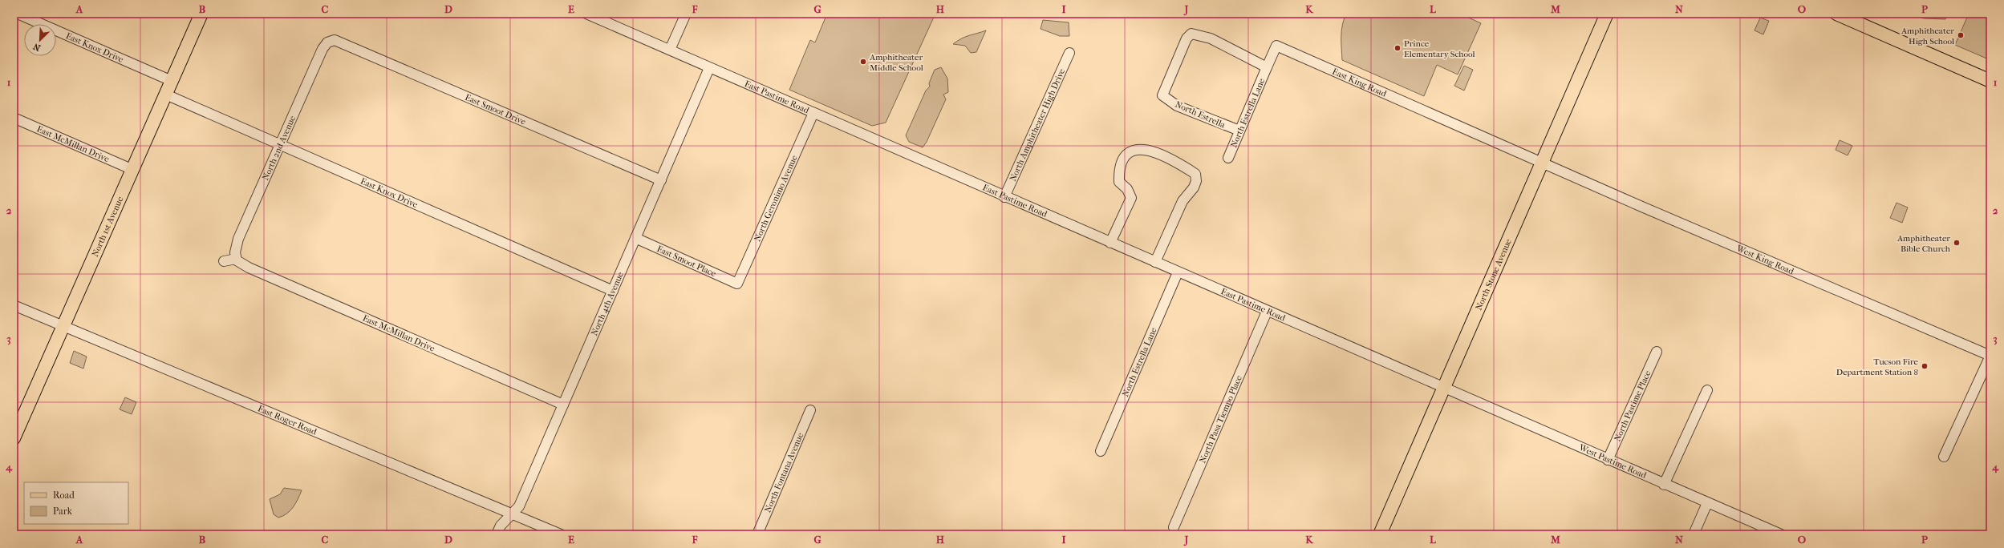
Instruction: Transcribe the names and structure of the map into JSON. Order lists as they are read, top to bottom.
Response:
{
  "streets": {
    "main road": ["North 1st Avenue", "North Stone Avenue"],
    "street": [
      "East Knox Drive",
      "East King Road",
      "East Pastime Road",
      "East Smoot Drive",
      "North Estrella Lane",
      "North Estrella",
      "North Amphitheater High Drive",
      "East McMillan Drive",
      "North 2nd Avenue",
      "North Geronimo Avenue",
      "West King Road",
      "East Smoot Place",
      "North 4th Avenue",
      "North Pastime Place",
      "North Pasa Tiempo Place",
      "East Roger Road",
      "West Pastime Road",
      "North Fontana Avenue"
    ]
  },
  "crossings": [
    ["East Knox Drive", "North 2nd Avenue"],
    ["East Knox Drive", "North 1st Avenue"],
    ["East Knox Drive", "North 4th Avenue"],
    ["East King Road", "North Estrella Lane"],
    ["East King Road", "North Estrella"],
    ["East King Road", "West King Road"],
    ["East King Road", "North Stone Avenue"],
    ["East Pastime Road", "North Estrella Lane"],
    ["East Pastime Road", "North Amphitheater High Drive"],
    ["East Pastime Road", "North Geronimo Avenue"],
    ["East Pastime Road", "North Stone Avenue"],
    ["East Pastime Road", "North 4th Avenue"],
    ["East Pastime Road", "North Pasa Tiempo Place"],
    ["East Pastime Road", "West Pastime Road"],
    ["East Smoot Drive", "North 2nd Avenue"],
    ["East Smoot Drive", "North 4th Avenue"],
    ["North Estrella Lane", "North Estrella"],
    ["East McMillan Drive", "North 2nd Avenue"],
    ["East McMillan Drive", "North 1st Avenue"],
    ["East McMillan Drive", "North 4th Avenue"],
    ["North Geronimo Avenue", "East Smoot Place"],
    ["North 1st Avenue", "East Roger Road"],
    ["West King Road", "North Stone Avenue"],
    ["East Smoot Place", "North 4th Avenue"],
    ["North Stone Avenue", "West Pastime Road"],
    ["North 4th Avenue", "East Roger Road"],
    ["North Pastime Place", "West Pastime Road"]
  ],
  "places": [
    "Amphitheater High School",
    "Prince Elementary School",
    "Amphitheater Middle School",
    "Amphitheater Bible Church",
    "Tucson Fire Department Station 8"
  ],
  "legend": ["Road", "Park"],
  "north": "bottom left",
  "grid": {
    "columns": [
      "A",
      "B",
      "C",
      "D",
      "E",
      "F",
      "G",
      "H",
      "I",
      "J",
      "K",
      "L",
      "M",
      "N",
      "O",
      "P"
    ],
    "rows": [
      "1",
      "2",
      "3",
      "4"
    ]
  }
}
